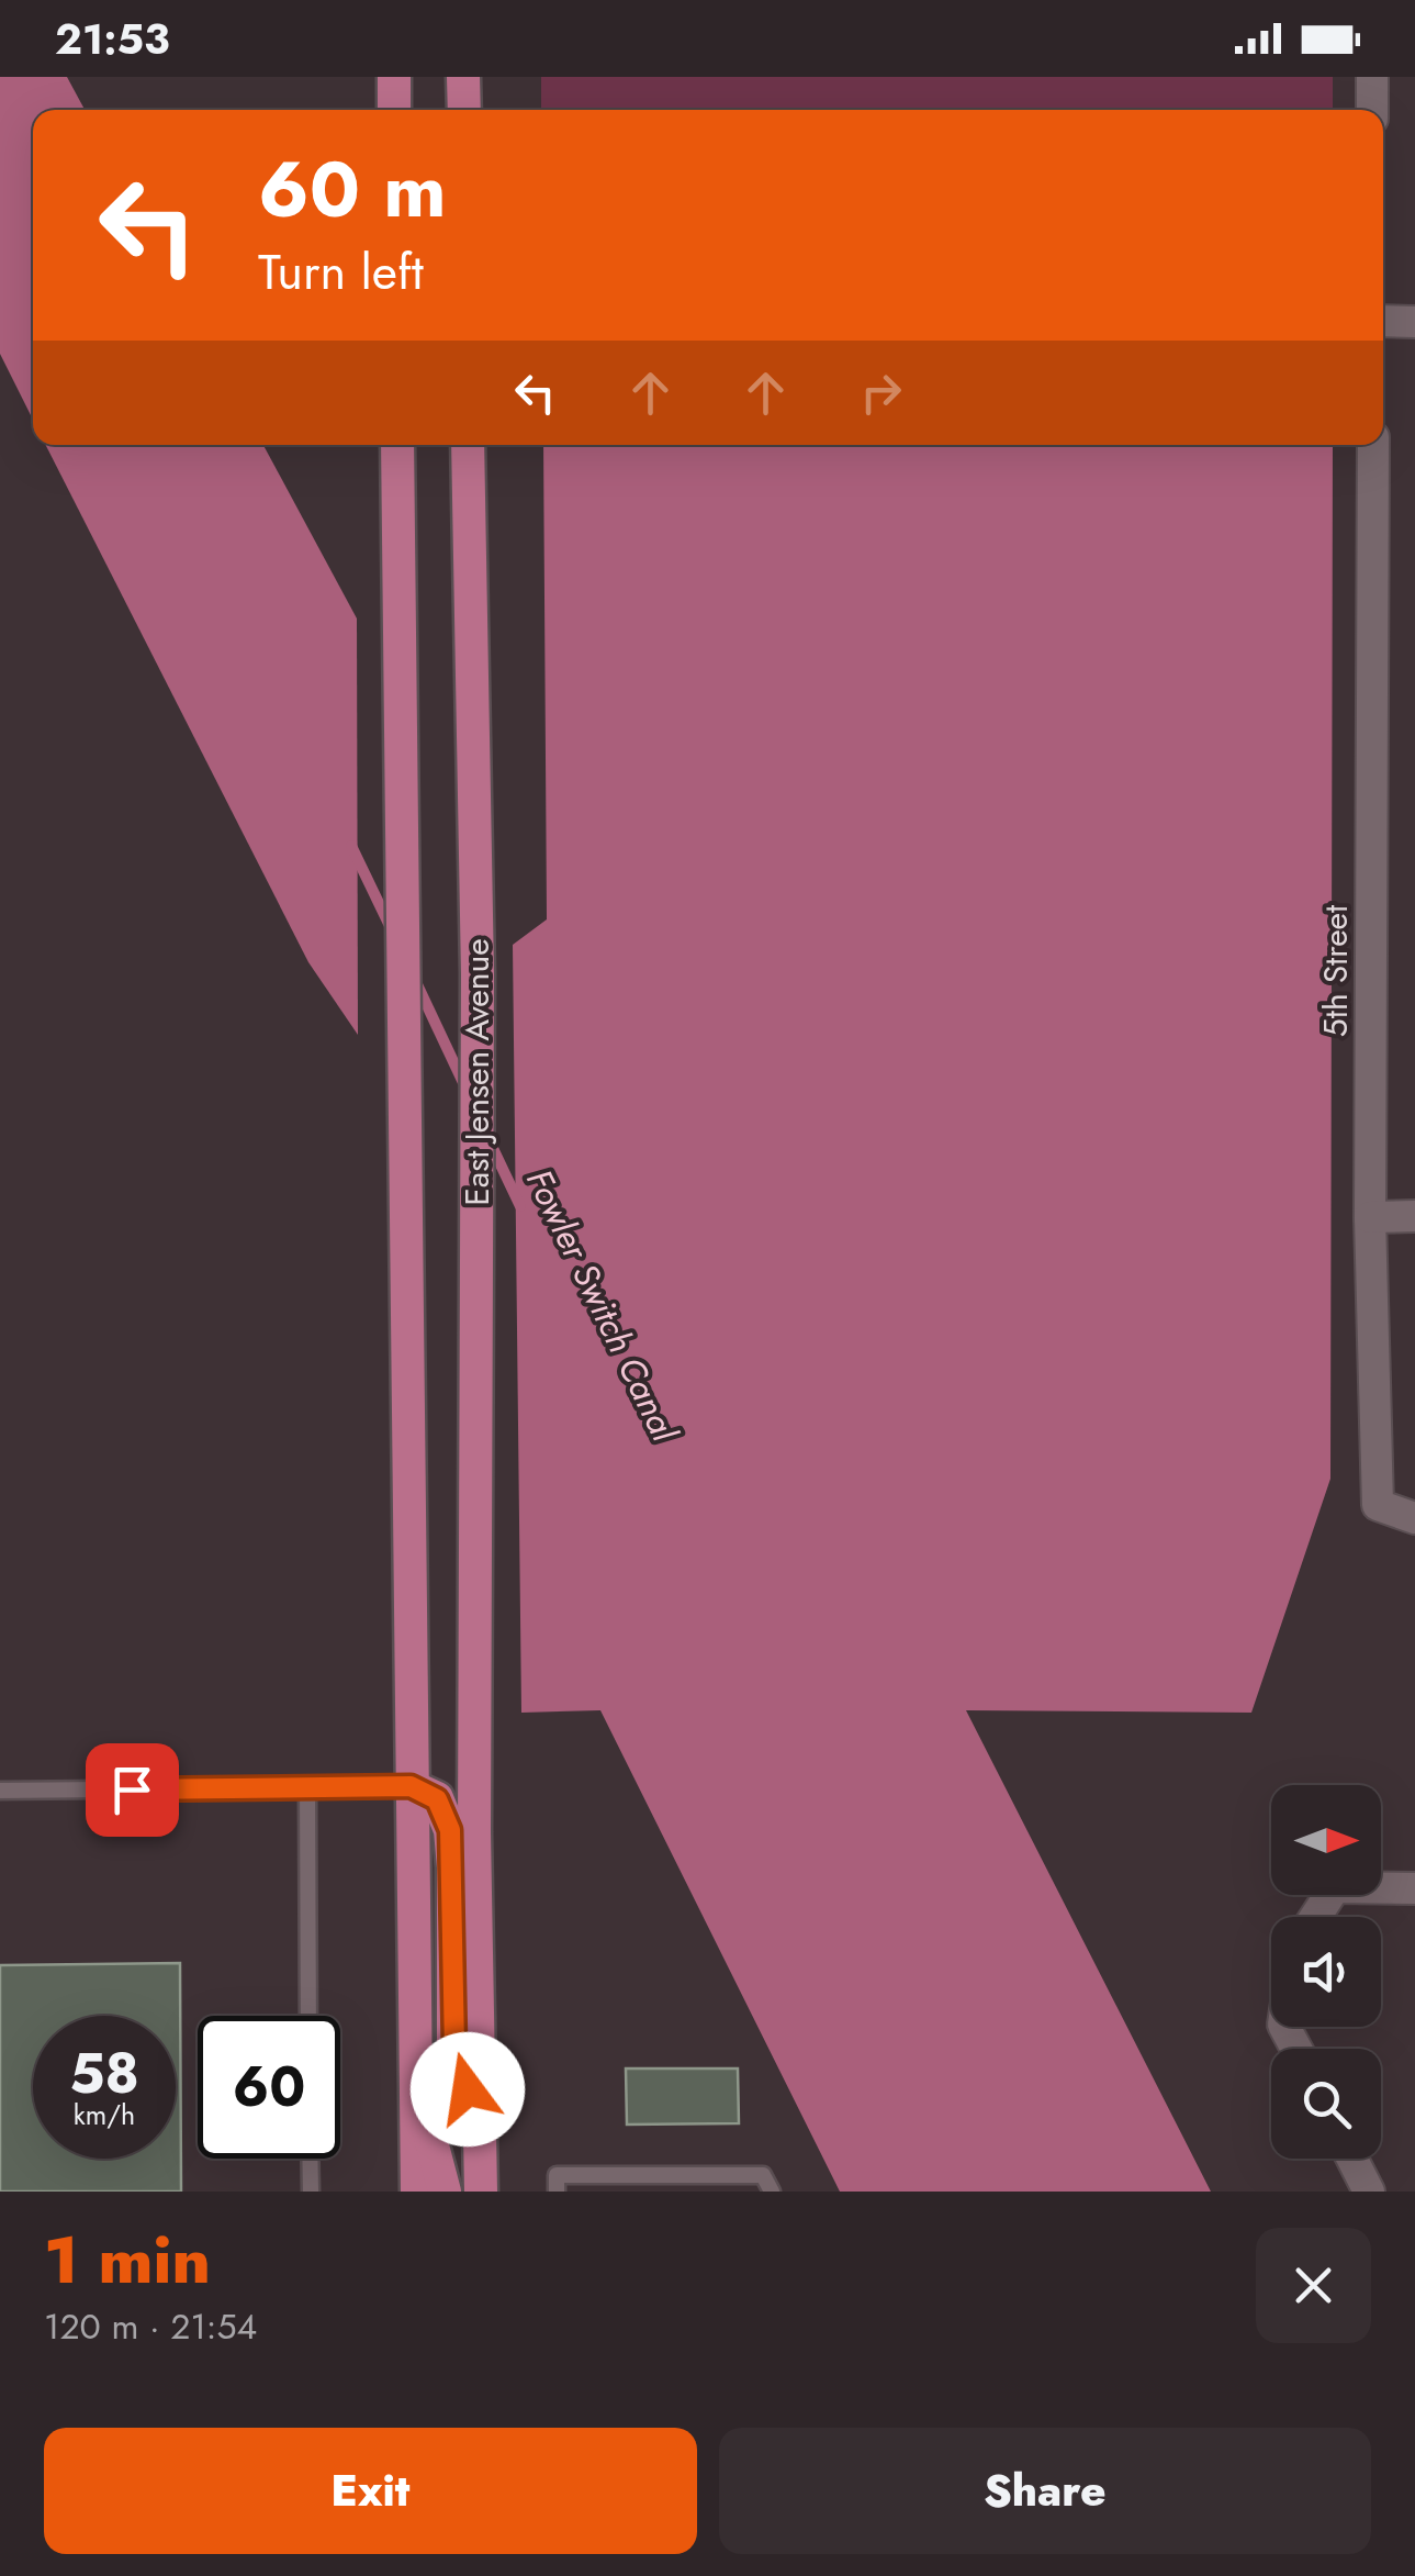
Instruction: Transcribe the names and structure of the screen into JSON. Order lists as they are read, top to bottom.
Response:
{
  "streets": {
    "main road": ["East Jensen Avenue"],
    "street": ["5th Street"]
  },
  "water": ["Fowler Switch Canal"],
  "north": "right",
  "page": {
    "status": "21:53",
    "turn": ["60 m", "Turn left"],
    "speed": "58 km/h",
    "limit": "60",
    "heading": ["1 min", "120 m · 21:54"],
    "buttons": ["Exit", "Share"]
  }
}
